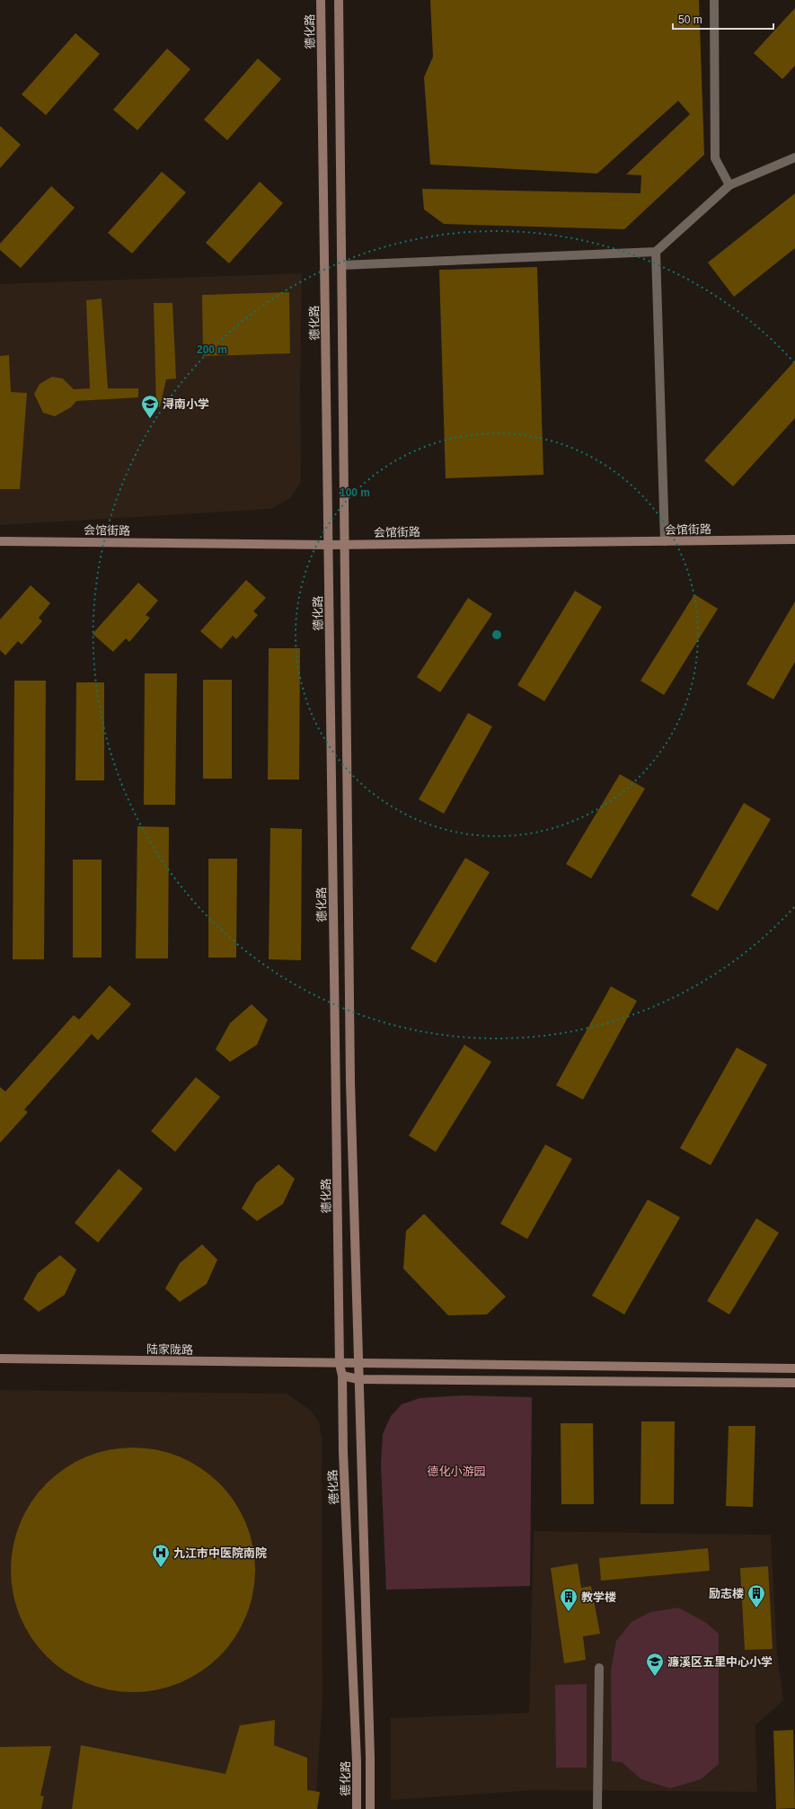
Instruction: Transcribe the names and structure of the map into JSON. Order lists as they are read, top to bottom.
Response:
{
  "streets": {
    "main road": ["德化路", "会馆街路", "陆家陇路"]
  },
  "crossings": [
    ["德化路", "会馆街路"],
    ["德化路", "陆家陇路"]
  ],
  "parks": ["德化小游园"],
  "places": {
    "school or university": ["浔南小学", "濂溪区五里中心小学"],
    "hospital": ["九江市中医院南院"],
    "building": ["励志楼", "教学楼"]
  },
  "scale_bar": "50 m",
  "rings": ["200 m", "100 m"]
}
